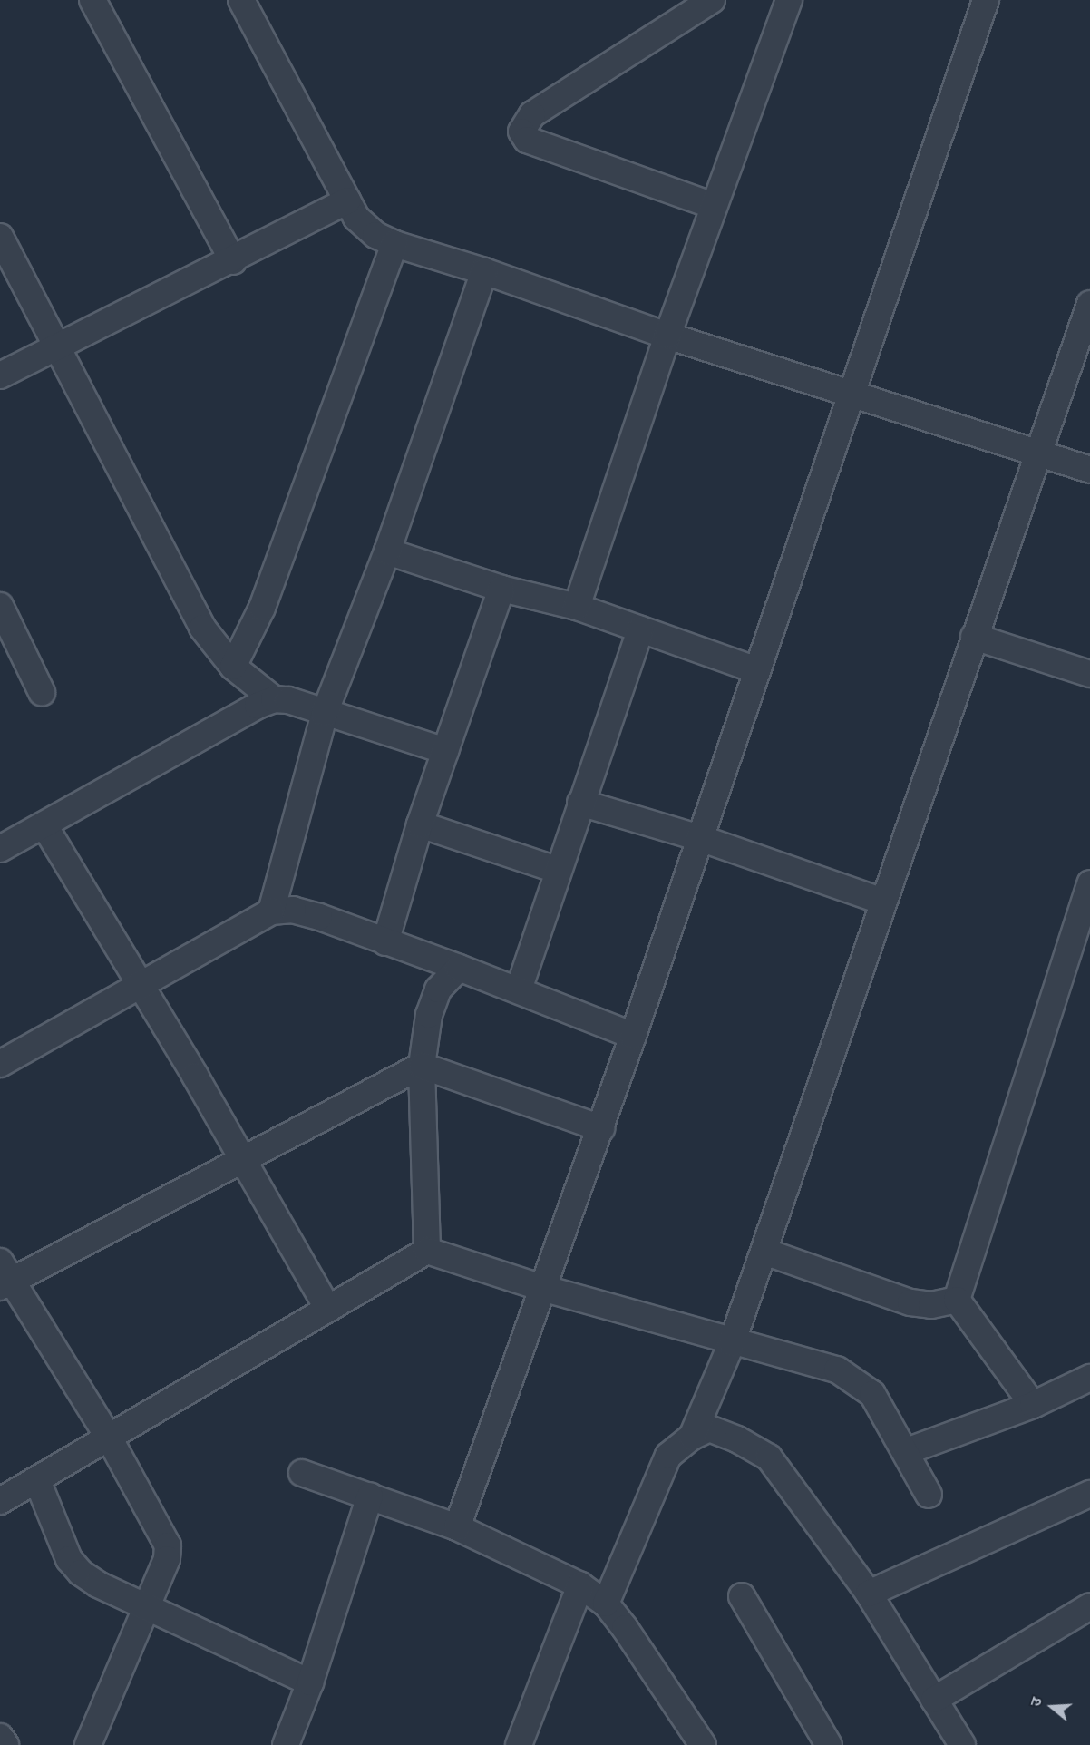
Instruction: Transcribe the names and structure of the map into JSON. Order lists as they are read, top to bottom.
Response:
{
  "north": "left"
}
